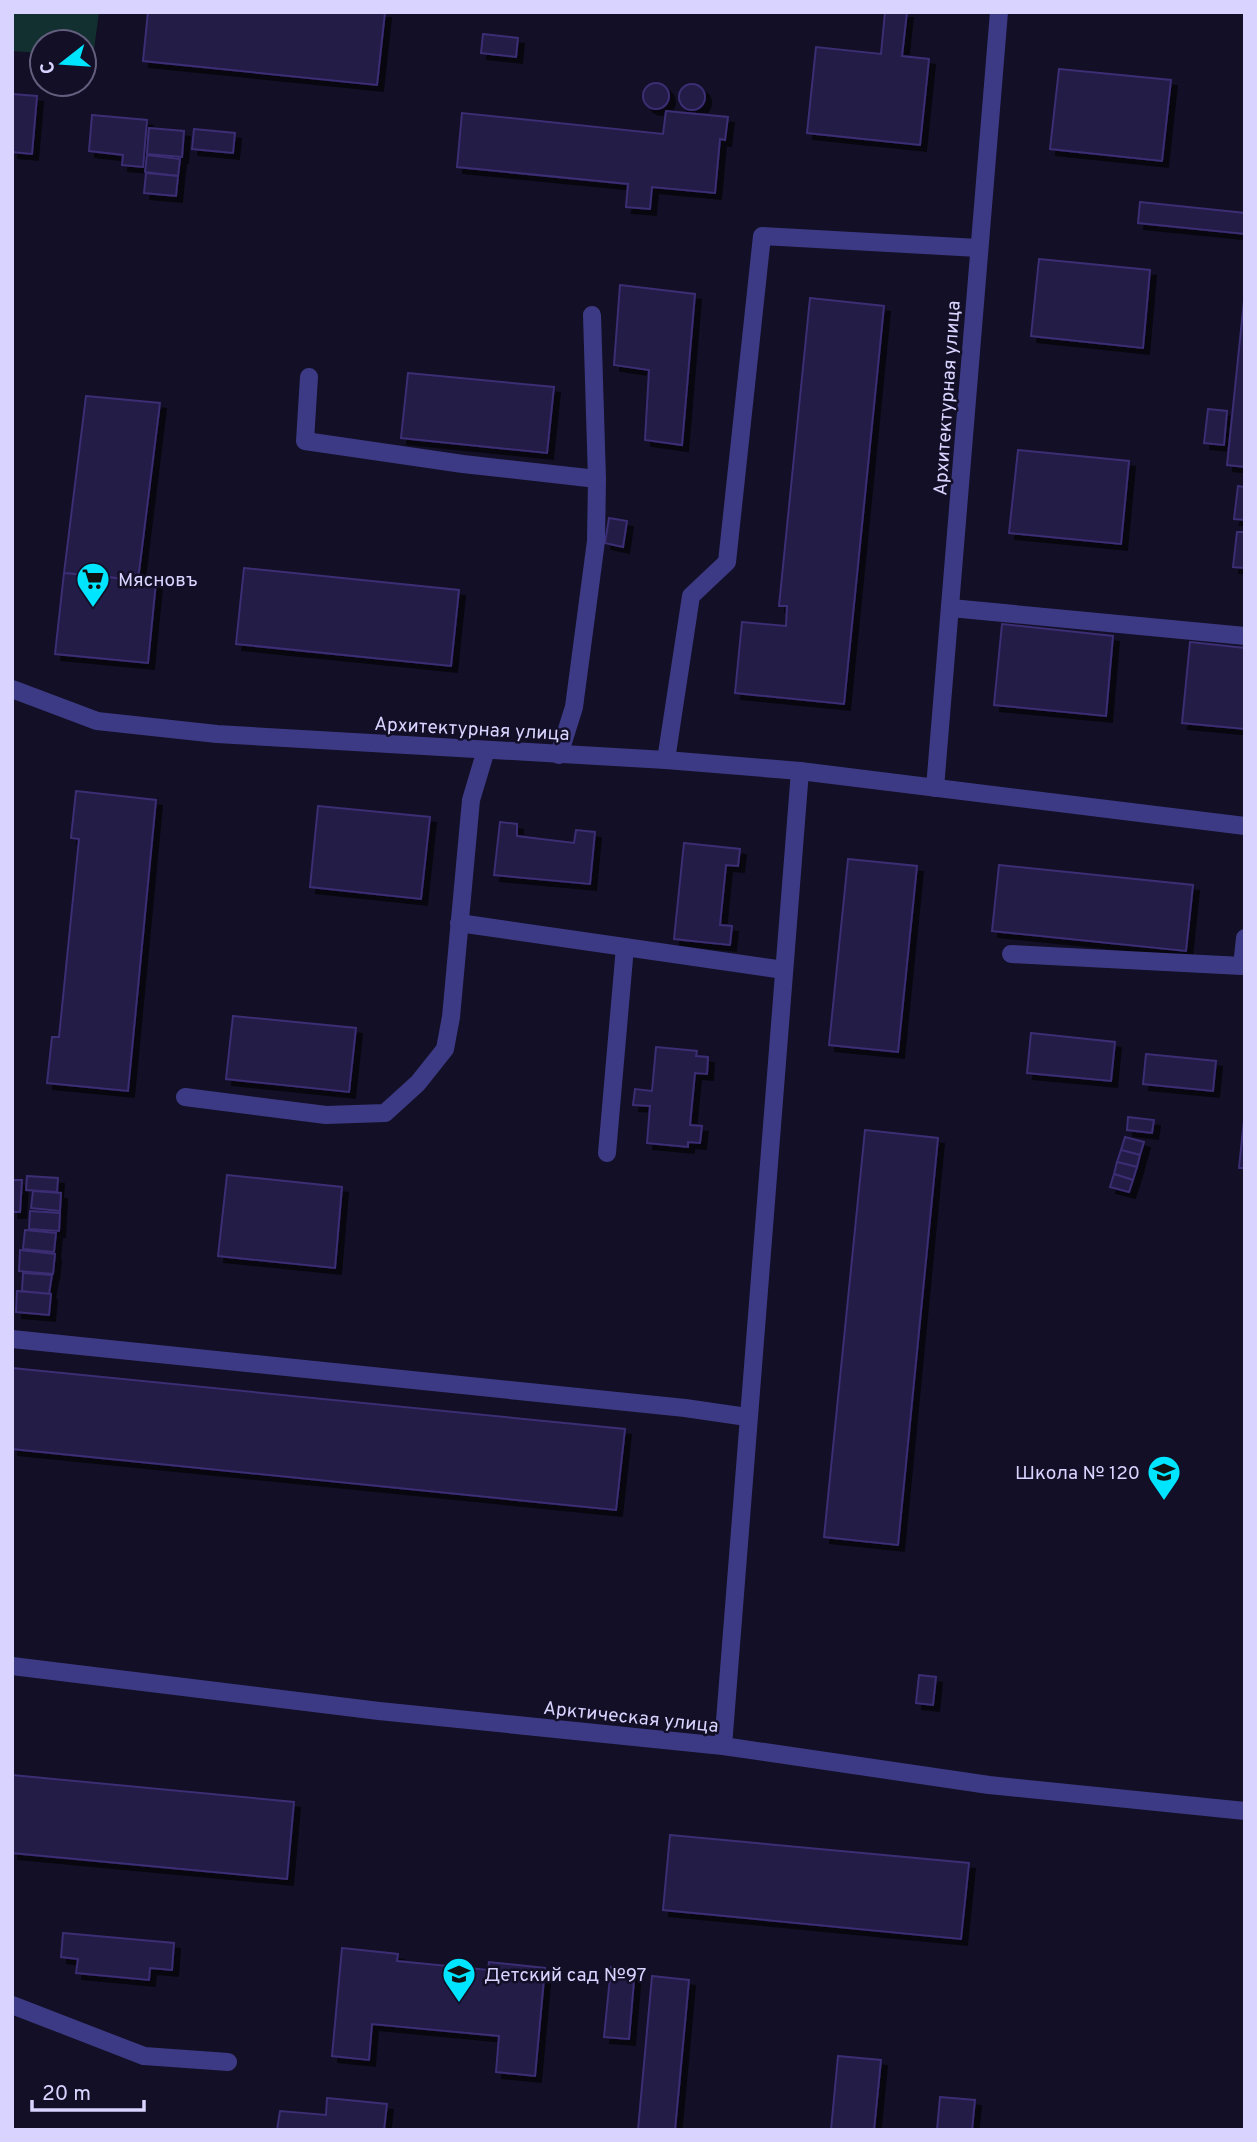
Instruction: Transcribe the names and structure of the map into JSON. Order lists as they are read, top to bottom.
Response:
{
  "streets": {
    "street": ["Архитектурная улица", "Арктическая улица"]
  },
  "places": {
    "supermarket": ["Мясновъ"],
    "school or university": ["Школа № 120", "Детский сад №97"]
  },
  "scale_bar": "20 m",
  "north": "left"
}
